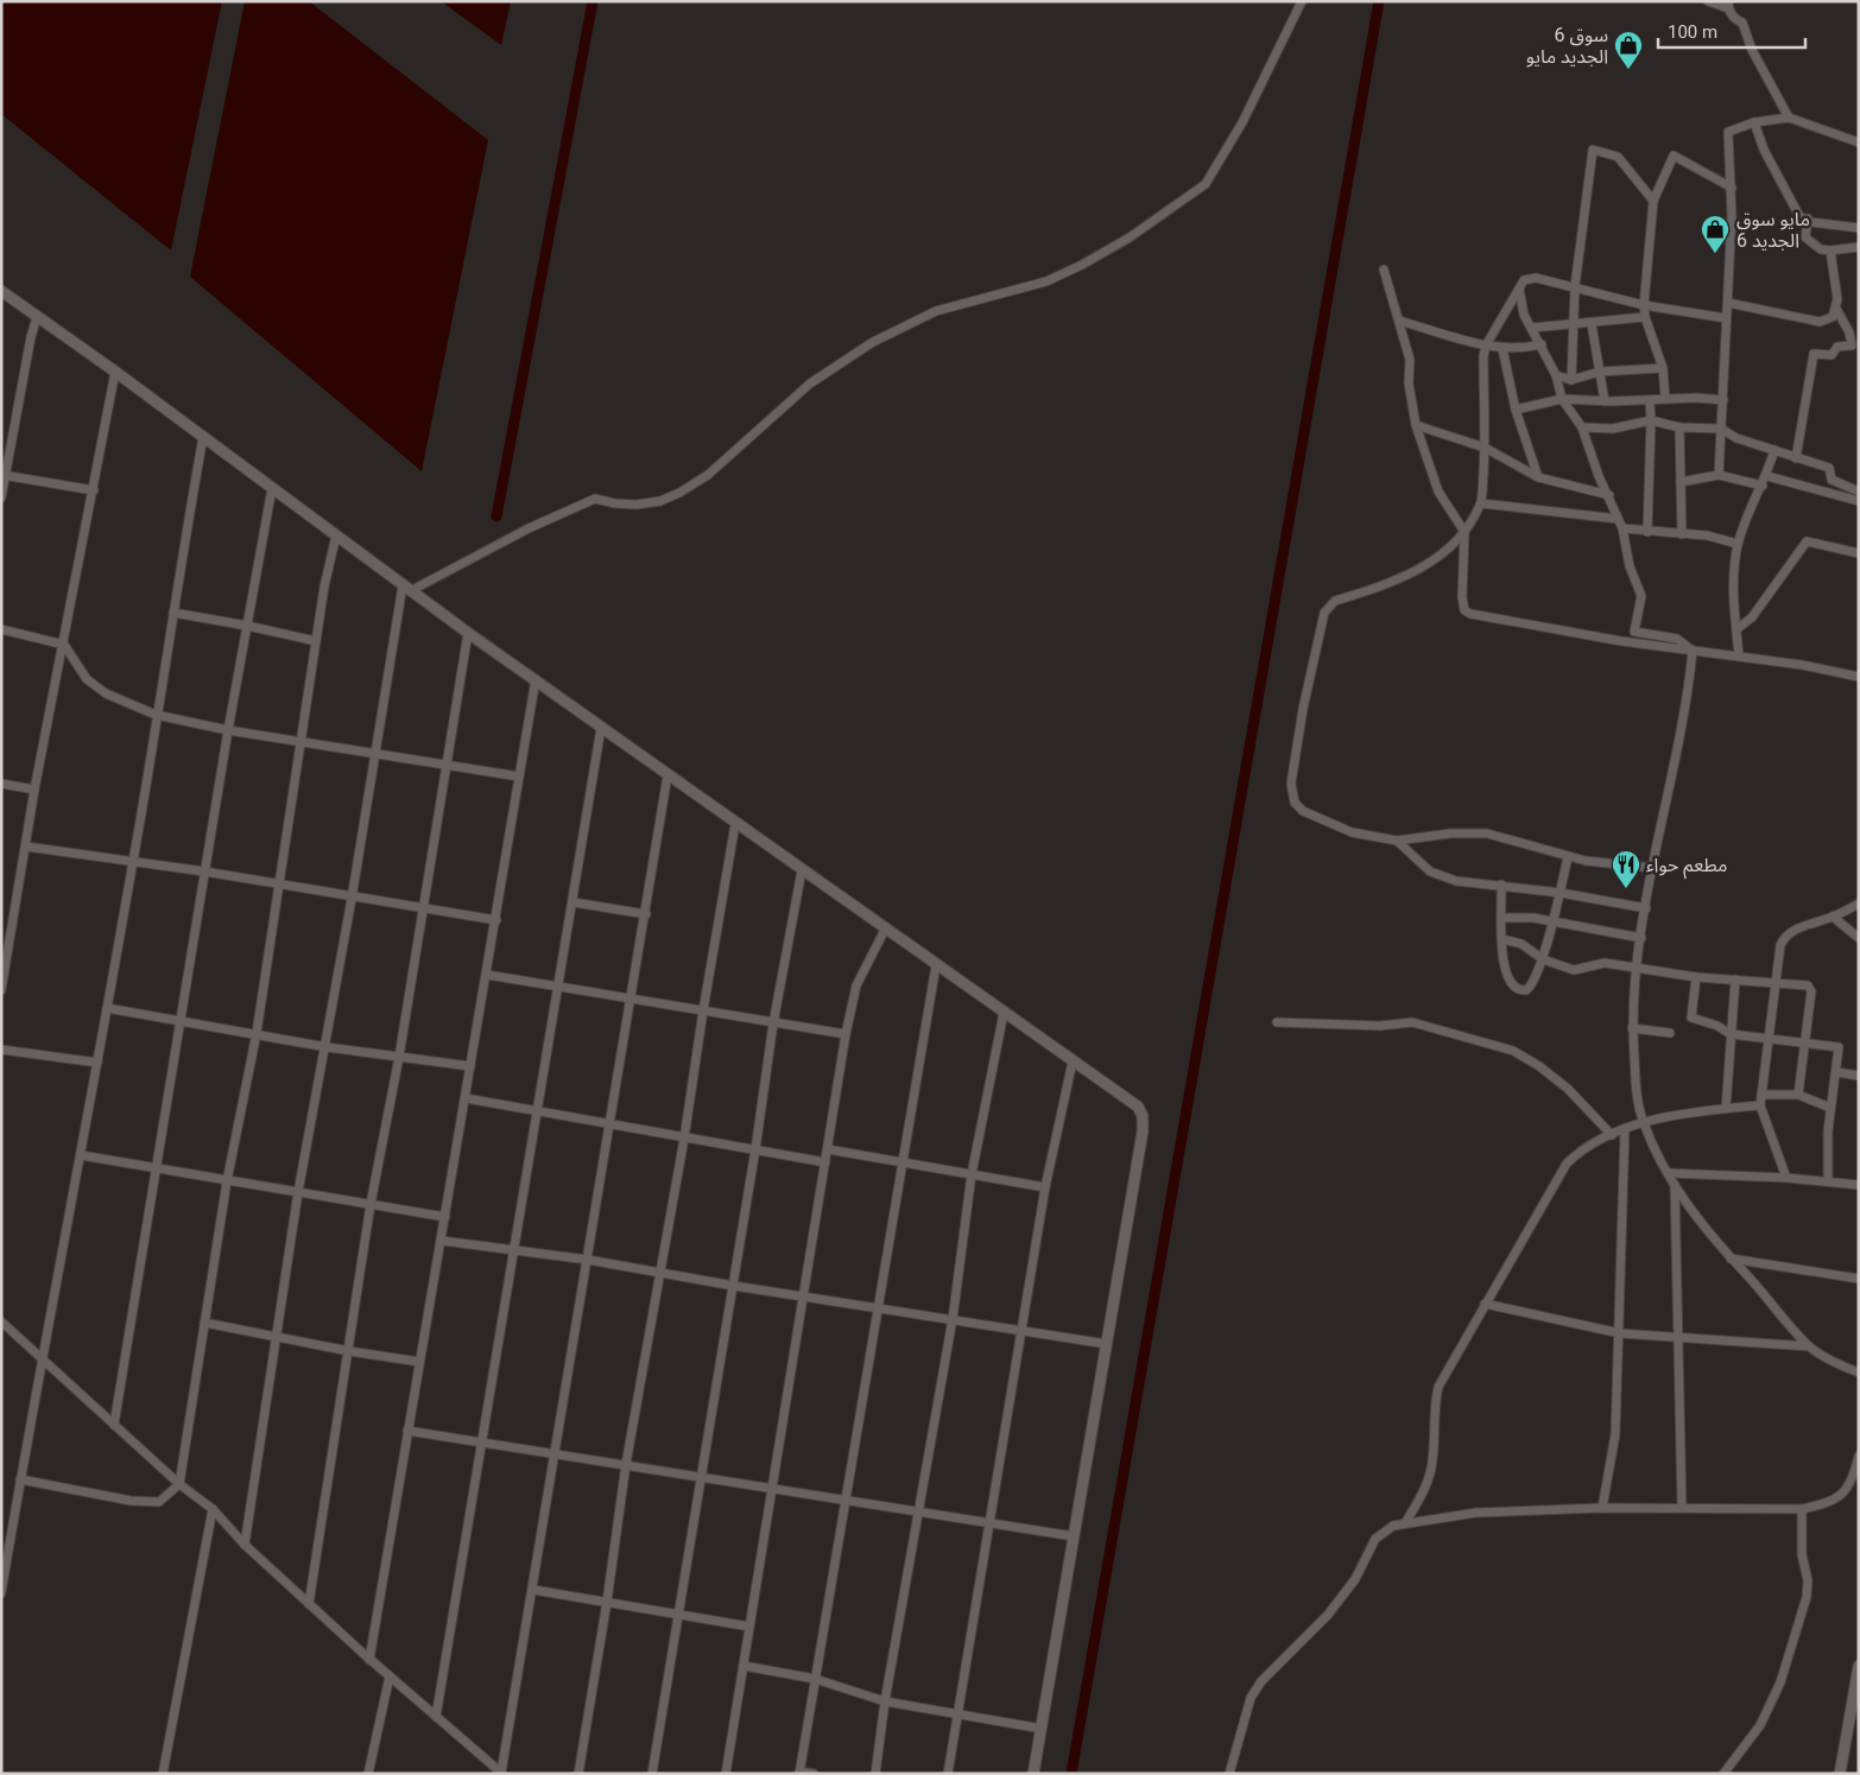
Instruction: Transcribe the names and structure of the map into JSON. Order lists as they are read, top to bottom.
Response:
{
  "places": {
    "shop": ["سوق 6 الجديد مايو", "مايو سوق 6 الجديد"],
    "restaurant": ["مطعم حواء"]
  },
  "scale_bar": "100 m"
}
